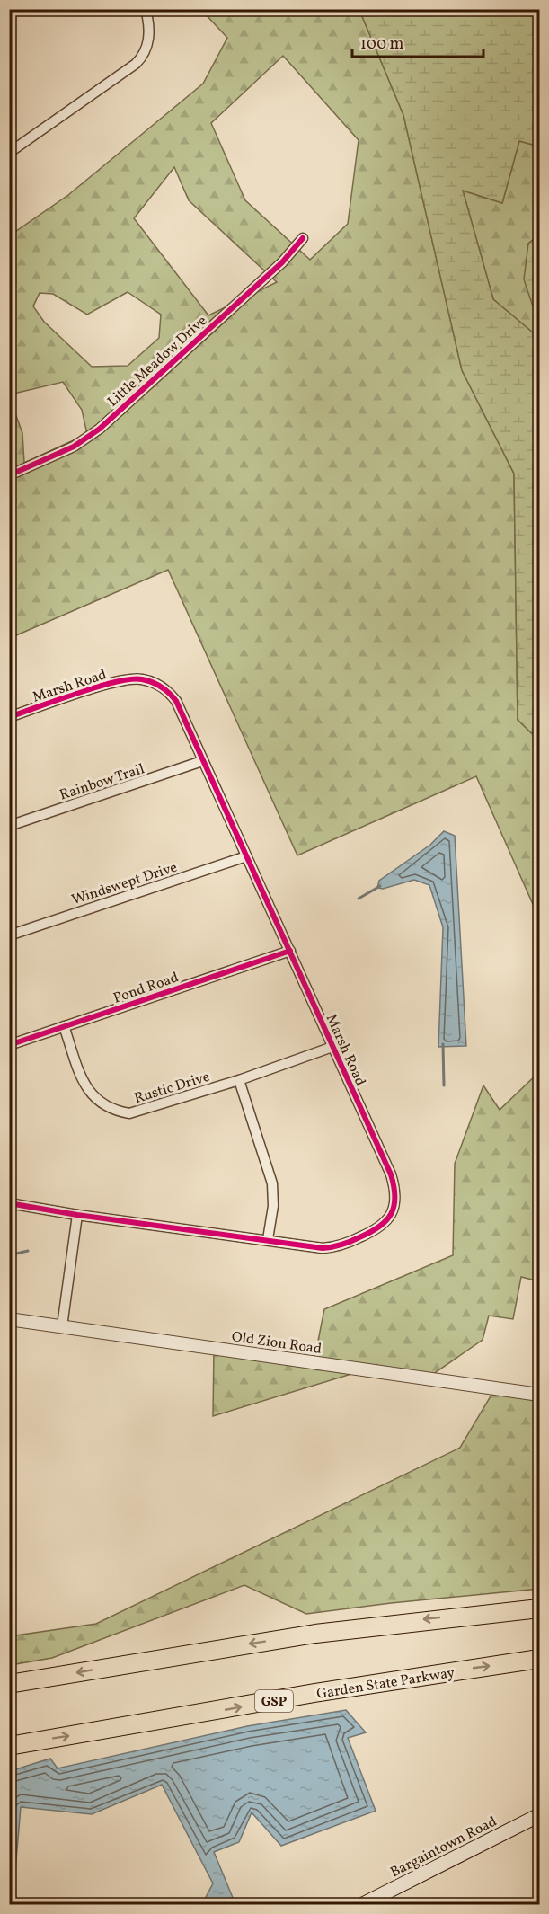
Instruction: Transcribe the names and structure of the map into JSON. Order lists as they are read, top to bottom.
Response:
{
  "streets": {
    "highway": ["Garden State Parkway", "GSP"],
    "main road": ["Bargaintown Road"],
    "street": [
      "Little Meadow Drive",
      "Marsh Road",
      "Rainbow Trail",
      "Windswept Drive",
      "Pond Road",
      "Rustic Drive",
      "Old Zion Road"
    ]
  },
  "crossings": [
    ["Marsh Road", "Rainbow Trail"],
    ["Marsh Road", "Windswept Drive"],
    ["Marsh Road", "Pond Road"],
    ["Marsh Road", "Rustic Drive"],
    ["Pond Road", "Rustic Drive"]
  ],
  "scale_bar": "100 m"
}
